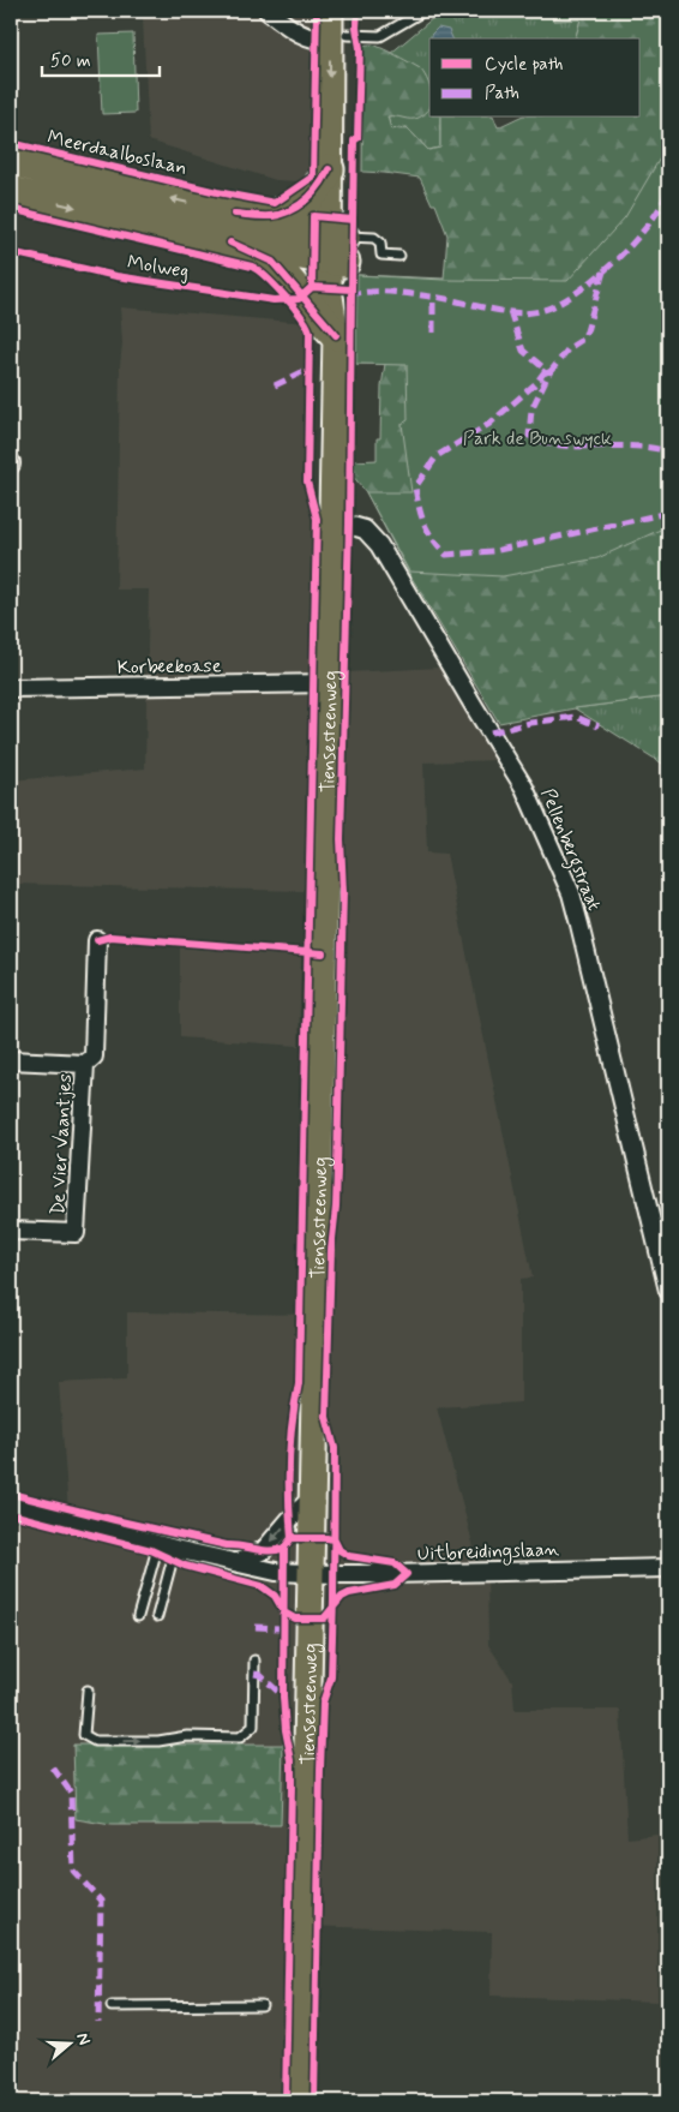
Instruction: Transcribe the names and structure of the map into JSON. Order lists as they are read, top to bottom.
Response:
{
  "streets": {
    "highway": ["Meerdaalboslaan"],
    "main road": ["Tiensesteenweg"],
    "street": [
      "Korbeekoase",
      "Pellenbergstraat",
      "De Vier Vaantjes",
      "Uitbreidingslaan"
    ],
    "cycle path": ["Molweg"]
  },
  "crossings": [
    ["Meerdaalboslaan", "Tiensesteenweg"],
    ["Korbeekoase", "Tiensesteenweg"],
    ["Tiensesteenweg", "Pellenbergstraat"],
    ["Tiensesteenweg", "Uitbreidingslaan"]
  ],
  "parks": ["Park de Bunswyck"],
  "legend": ["Cycle path", "Path"],
  "scale_bar": "50 m",
  "north": "right"
}
